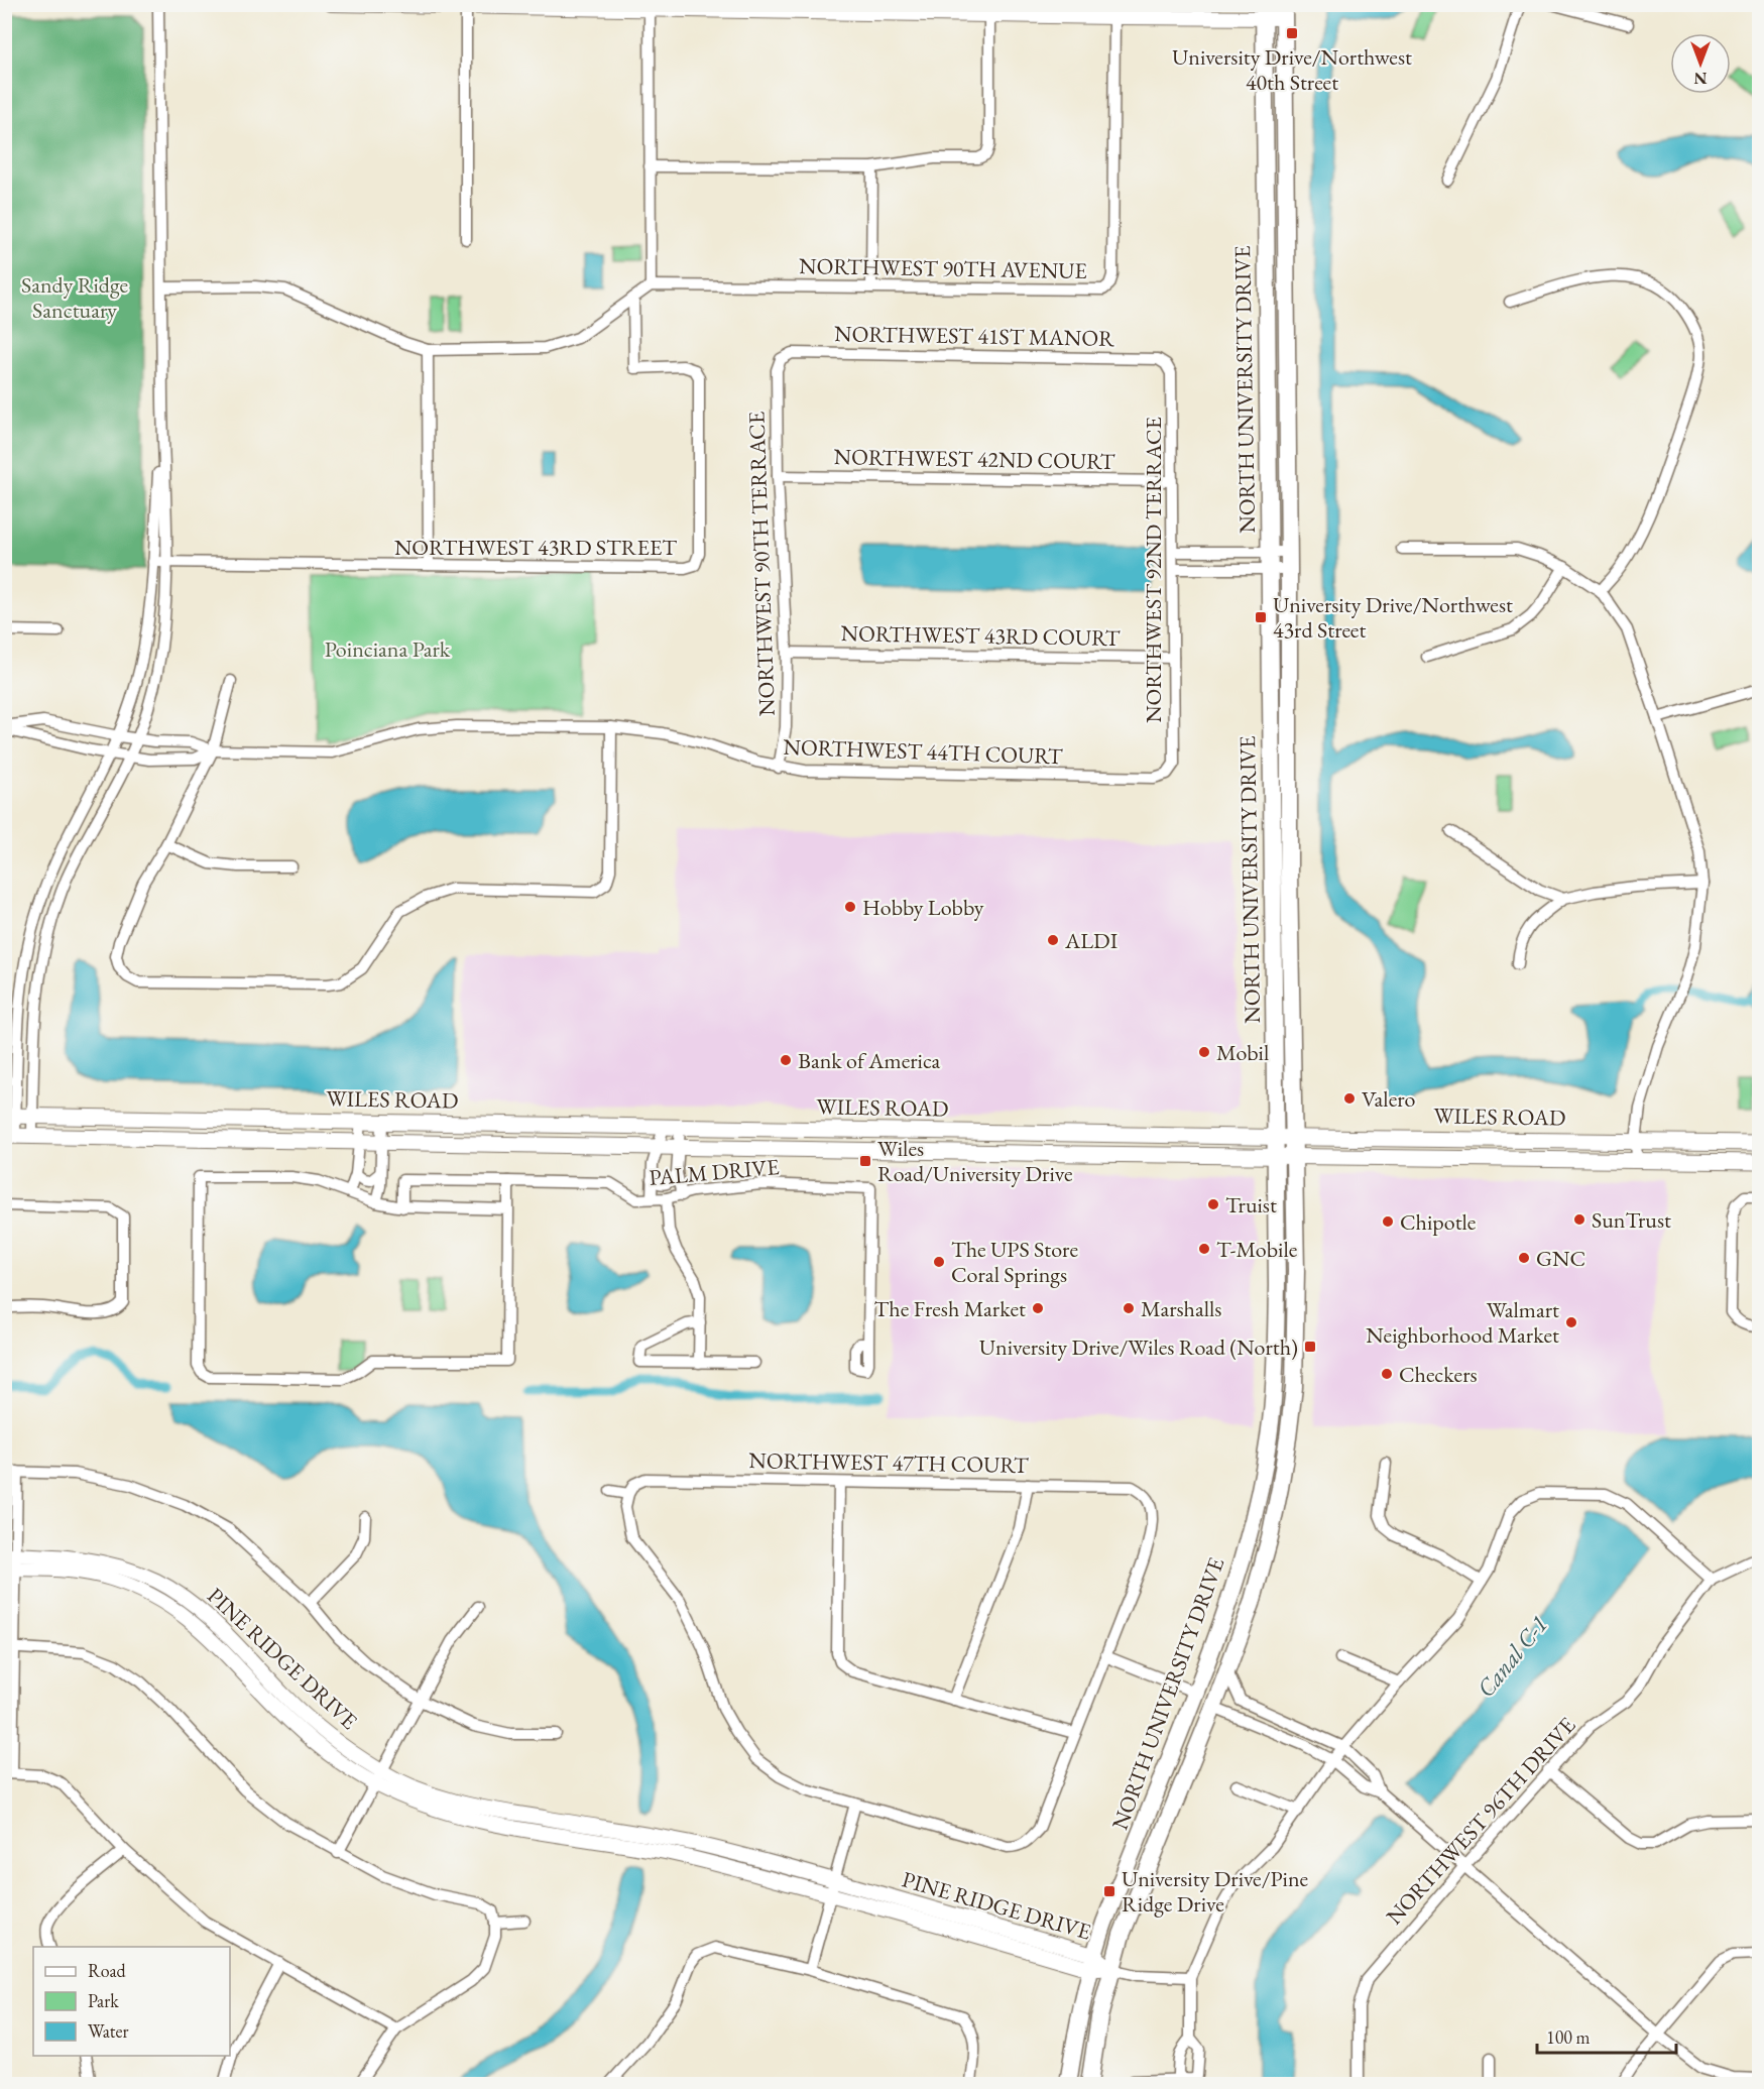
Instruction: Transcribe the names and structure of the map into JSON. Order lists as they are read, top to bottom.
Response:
{
  "streets": {
    "main road": ["NORTH UNIVERSITY DRIVE", "WILES ROAD"],
    "street": [
      "NORTHWEST 90TH AVENUE",
      "NORTHWEST 41ST MANOR",
      "NORTHWEST 42ND COURT",
      "NORTHWEST 43RD STREET",
      "NORTHWEST 90TH TERRACE",
      "NORTHWEST 92ND TERRACE",
      "NORTHWEST 43RD COURT",
      "NORTHWEST 44TH COURT",
      "PALM DRIVE",
      "NORTHWEST 47TH COURT",
      "PINE RIDGE DRIVE",
      "NORTHWEST 96TH DRIVE"
    ]
  },
  "crossings": [
    ["NORTHWEST 41ST MANOR", "NORTHWEST 90TH TERRACE"],
    ["NORTHWEST 41ST MANOR", "NORTHWEST 92ND TERRACE"],
    ["NORTH UNIVERSITY DRIVE", "WILES ROAD"],
    ["NORTH UNIVERSITY DRIVE", "PINE RIDGE DRIVE"],
    ["NORTHWEST 42ND COURT", "NORTHWEST 90TH TERRACE"],
    ["NORTHWEST 42ND COURT", "NORTHWEST 92ND TERRACE"],
    ["NORTHWEST 90TH TERRACE", "NORTHWEST 43RD COURT"],
    ["NORTHWEST 90TH TERRACE", "NORTHWEST 44TH COURT"],
    ["NORTHWEST 92ND TERRACE", "NORTHWEST 43RD COURT"],
    ["NORTHWEST 92ND TERRACE", "NORTHWEST 44TH COURT"]
  ],
  "water": ["Canal C-1"],
  "parks": ["Sandy Ridge Sanctuary", "Poinciana Park"],
  "places": {
    "transit": [
      "University Drive/Northwest 40th Street",
      "University Drive/Northwest 43rd Street",
      "Wiles Road/University Drive",
      "University Drive/Wiles Road (North)",
      "University Drive/Pine Ridge Drive"
    ],
    "other": [
      "Hobby Lobby",
      "ALDI",
      "Mobil",
      "Bank of America",
      "Valero",
      "Truist",
      "SunTrust",
      "Chipotle",
      "T-Mobile",
      "GNC",
      "The UPS Store Coral Springs",
      "The Fresh Market",
      "Marshalls",
      "Walmart Neighborhood Market",
      "Checkers"
    ]
  },
  "legend": ["Road", "Park", "Water"],
  "scale_bar": "100 m",
  "north": "bottom"
}
